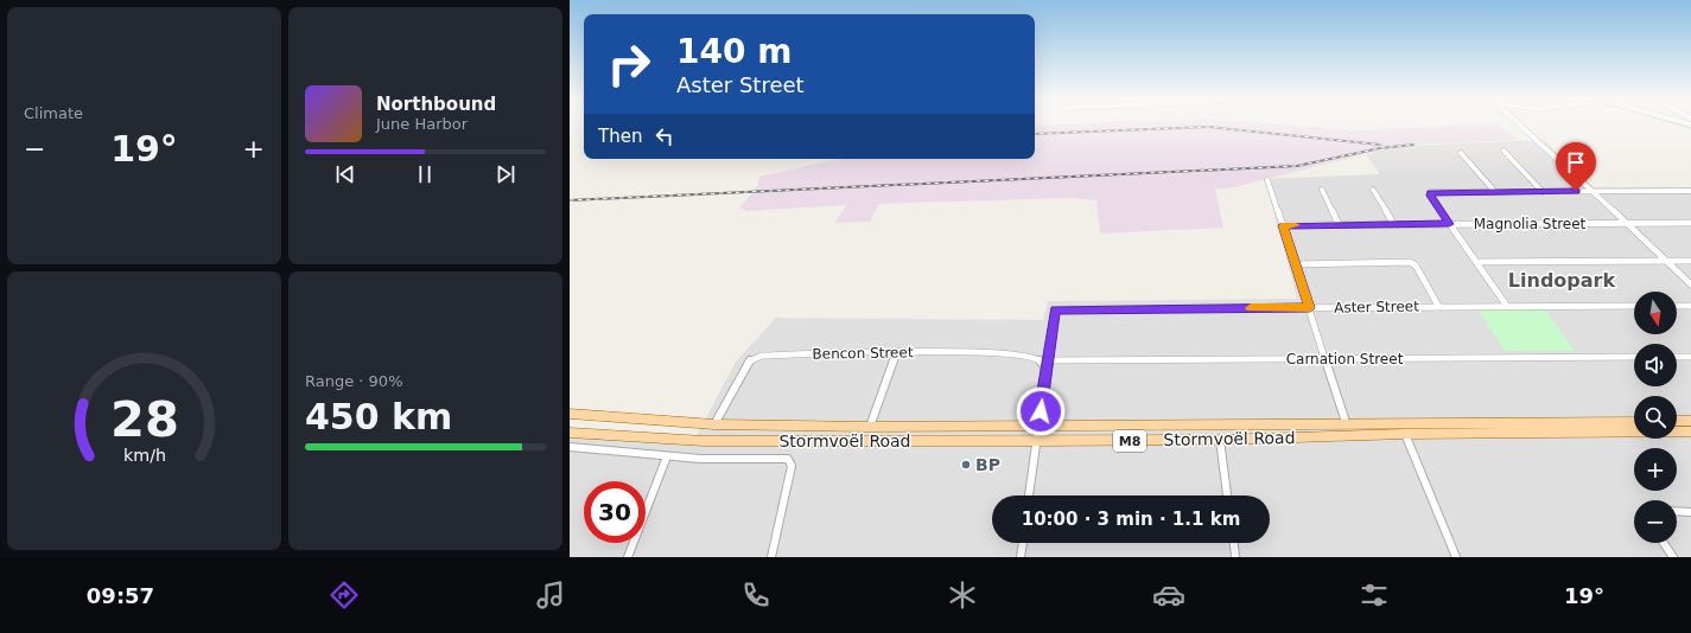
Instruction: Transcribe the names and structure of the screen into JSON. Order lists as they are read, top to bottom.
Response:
{
  "streets": {
    "main road": ["Stormvoël Road", "M8"],
    "street": [
      "Magnolia Street",
      "Aster Street",
      "Bencon Street",
      "Carnation Street"
    ]
  },
  "crossings": [
    ["Aster Street", "Bencon Street"],
    ["Aster Street", "Carnation Street"],
    ["Bencon Street", "Carnation Street"],
    ["Bencon Street", "Stormvoël Road"]
  ],
  "districts": ["Lindopark"],
  "places": ["BP"],
  "north": "bottom",
  "page": {
    "tile": [
      "Climate",
      ["Range · 90%", "450 km"]
    ],
    "turn": ["140 m", "Aster Street"],
    "song": ["Northbound", "June Harbor"],
    "then": "Then",
    "heat": ["−", "19°", "+"],
    "map_buttons": ["+", "−"],
    "limit": "30",
    "trip": "10:00 · 3 min · 1.1 km",
    "tabs": ["09:57", "19°"],
    "gauge": ["28", "km/h"]
  }
}
